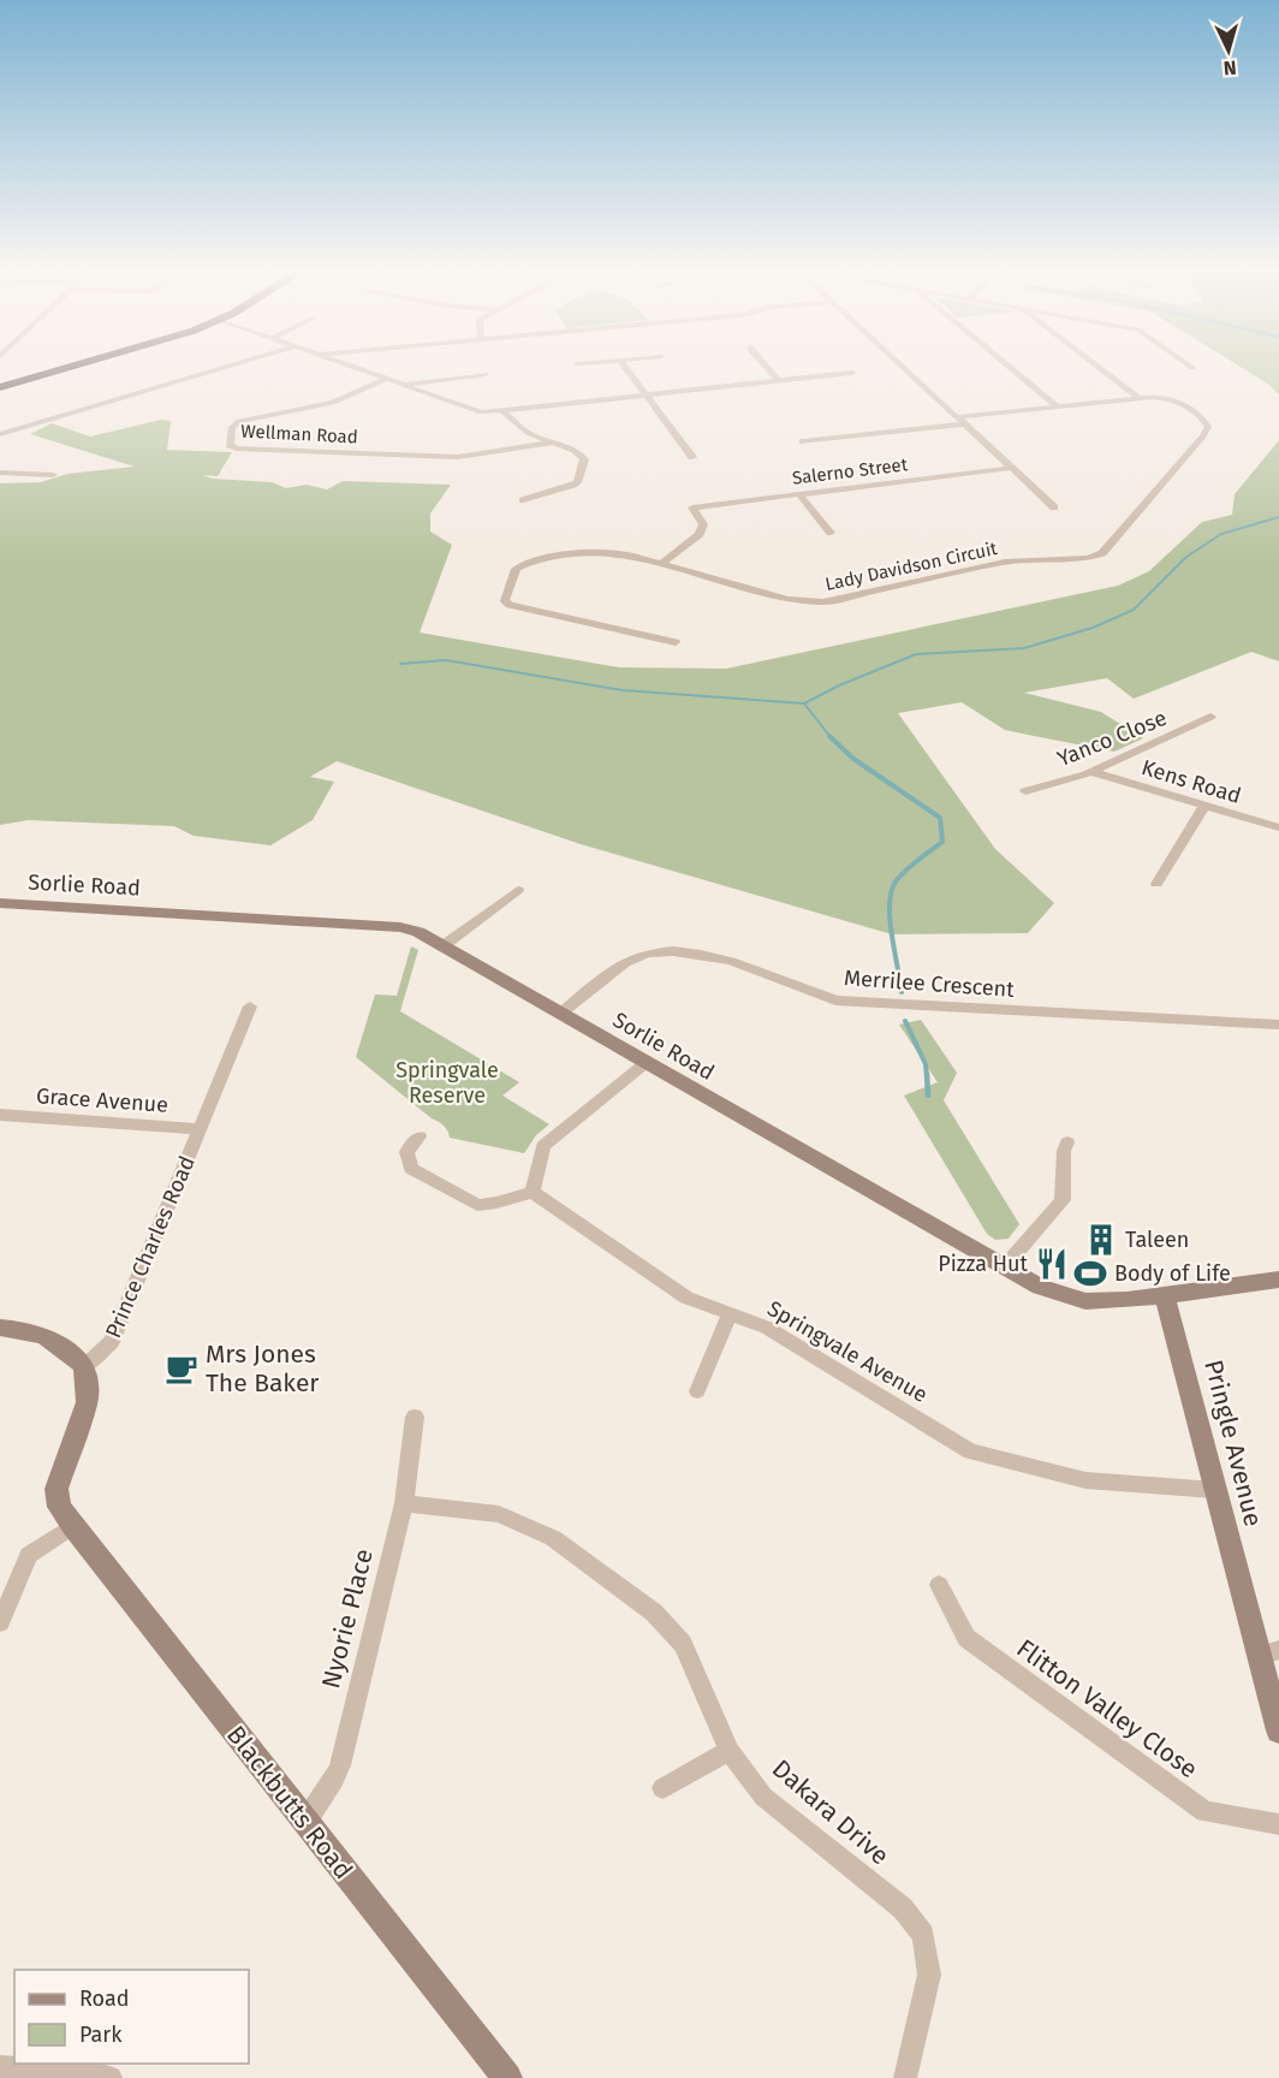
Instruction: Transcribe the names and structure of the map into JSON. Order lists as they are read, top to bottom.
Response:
{
  "streets": {
    "street": [
      "Wellman Road",
      "Salerno Street",
      "Lady Davidson Circuit",
      "Yanco Close",
      "Kens Road",
      "Sorlie Road",
      "Merrilee Crescent",
      "Grace Avenue",
      "Prince Charles Road",
      "Springvale Avenue",
      "Pringle Avenue",
      "Nyorie Place",
      "Flitton Valley Close",
      "Blackbutts Road",
      "Dakara Drive"
    ]
  },
  "crossings": [
    ["Salerno Street", "Lady Davidson Circuit"],
    ["Yanco Close", "Kens Road"],
    ["Sorlie Road", "Merrilee Crescent"],
    ["Sorlie Road", "Pringle Avenue"],
    ["Grace Avenue", "Prince Charles Road"],
    ["Springvale Avenue", "Pringle Avenue"],
    ["Nyorie Place", "Blackbutts Road"],
    ["Nyorie Place", "Dakara Drive"]
  ],
  "parks": ["Springvale Reserve"],
  "places": {
    "building": ["Taleen"],
    "restaurant": ["Pizza Hut"],
    "sports": ["Body of Life"],
    "cafe": ["Mrs Jones The Baker"]
  },
  "legend": ["Road", "Park"],
  "north": "bottom"
}
